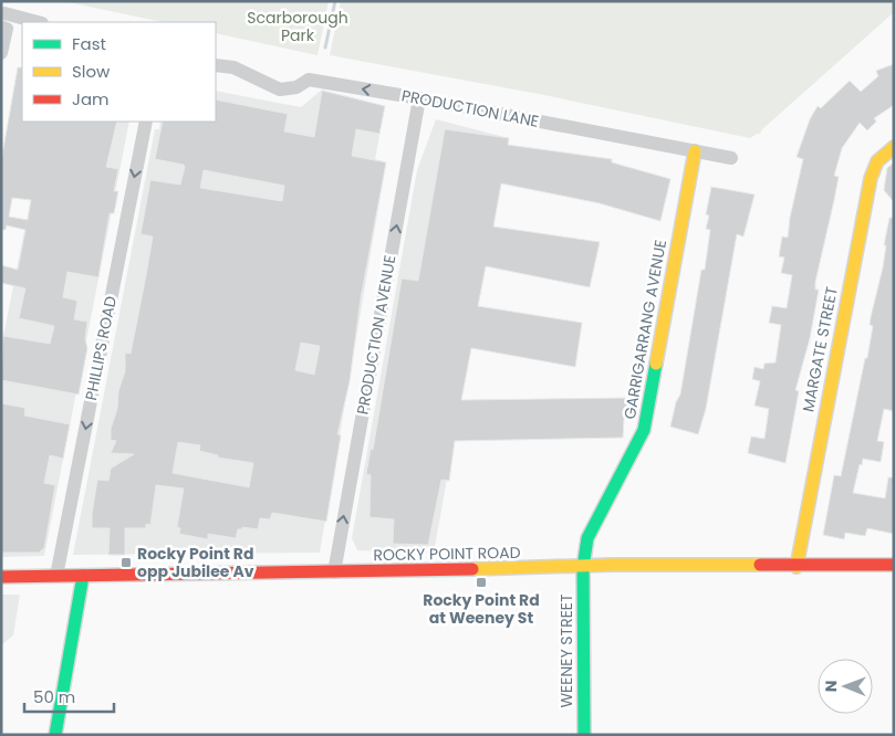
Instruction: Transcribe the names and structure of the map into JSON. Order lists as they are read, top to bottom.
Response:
{
  "streets": {
    "street": [
      "PRODUCTION LANE",
      "GARRIGARRANG AVENUE",
      "PRODUCTION AVENUE",
      "PHILLIPS ROAD",
      "MARGATE STREET",
      "ROCKY POINT ROAD",
      "WEENEY STREET"
    ]
  },
  "crossings": [
    ["PRODUCTION LANE", "GARRIGARRANG AVENUE"],
    ["PRODUCTION LANE", "PRODUCTION AVENUE"],
    ["GARRIGARRANG AVENUE", "ROCKY POINT ROAD"],
    ["GARRIGARRANG AVENUE", "WEENEY STREET"],
    ["PRODUCTION AVENUE", "ROCKY POINT ROAD"],
    ["PHILLIPS ROAD", "ROCKY POINT ROAD"],
    ["MARGATE STREET", "ROCKY POINT ROAD"],
    ["ROCKY POINT ROAD", "WEENEY STREET"]
  ],
  "one_way": ["PRODUCTION LANE", "PRODUCTION AVENUE", "PHILLIPS ROAD"],
  "parks": ["Scarborough Park"],
  "places": {
    "transit": ["Rocky Point Rd opp Jubilee Av", "Rocky Point Rd at Weeney St"]
  },
  "legend": ["Fast", "Slow", "Jam"],
  "scale_bar": "50 m",
  "north": "left"
}
